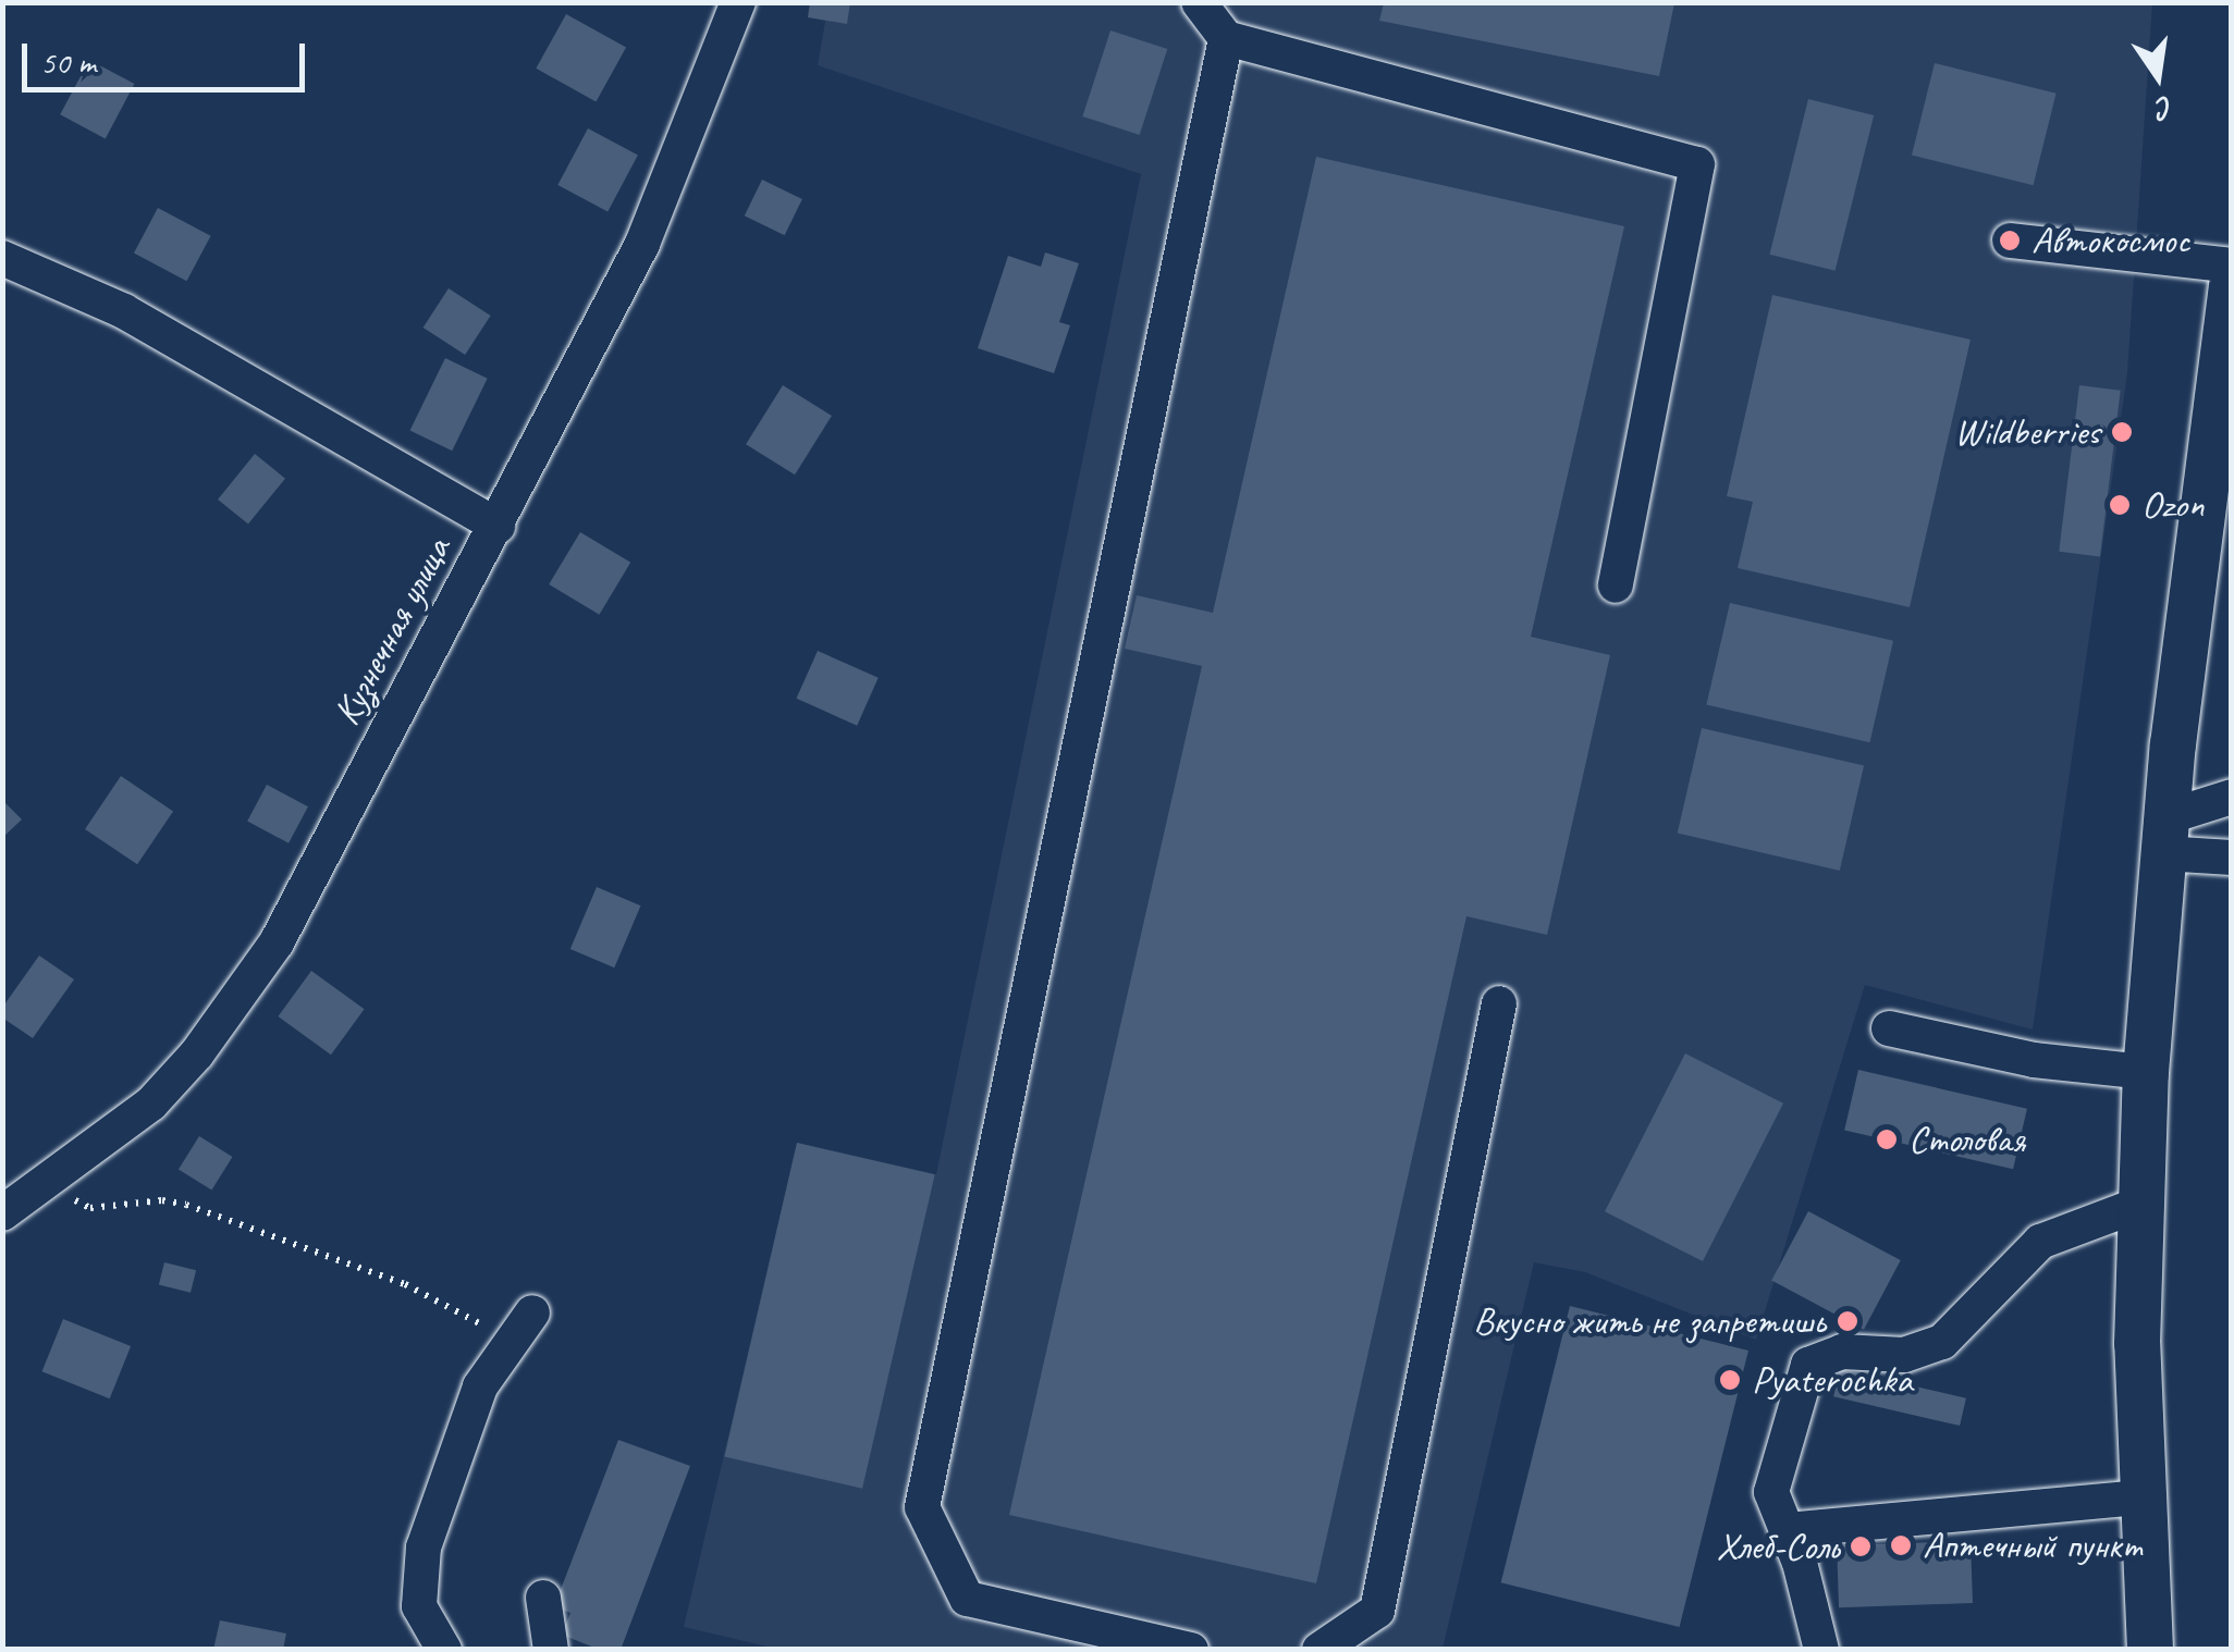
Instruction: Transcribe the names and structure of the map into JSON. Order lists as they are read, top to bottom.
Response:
{
  "streets": {
    "street": ["Кузнечная улица"]
  },
  "places": [
    "Автокосмос",
    "Wildberries",
    "Ozon",
    "Столовая",
    "Вкусно жить не запретишь",
    "Pyaterochka",
    "Аптечный пункт",
    "Хлеб-Соль"
  ],
  "scale_bar": "50 m",
  "north": "bottom"
}
